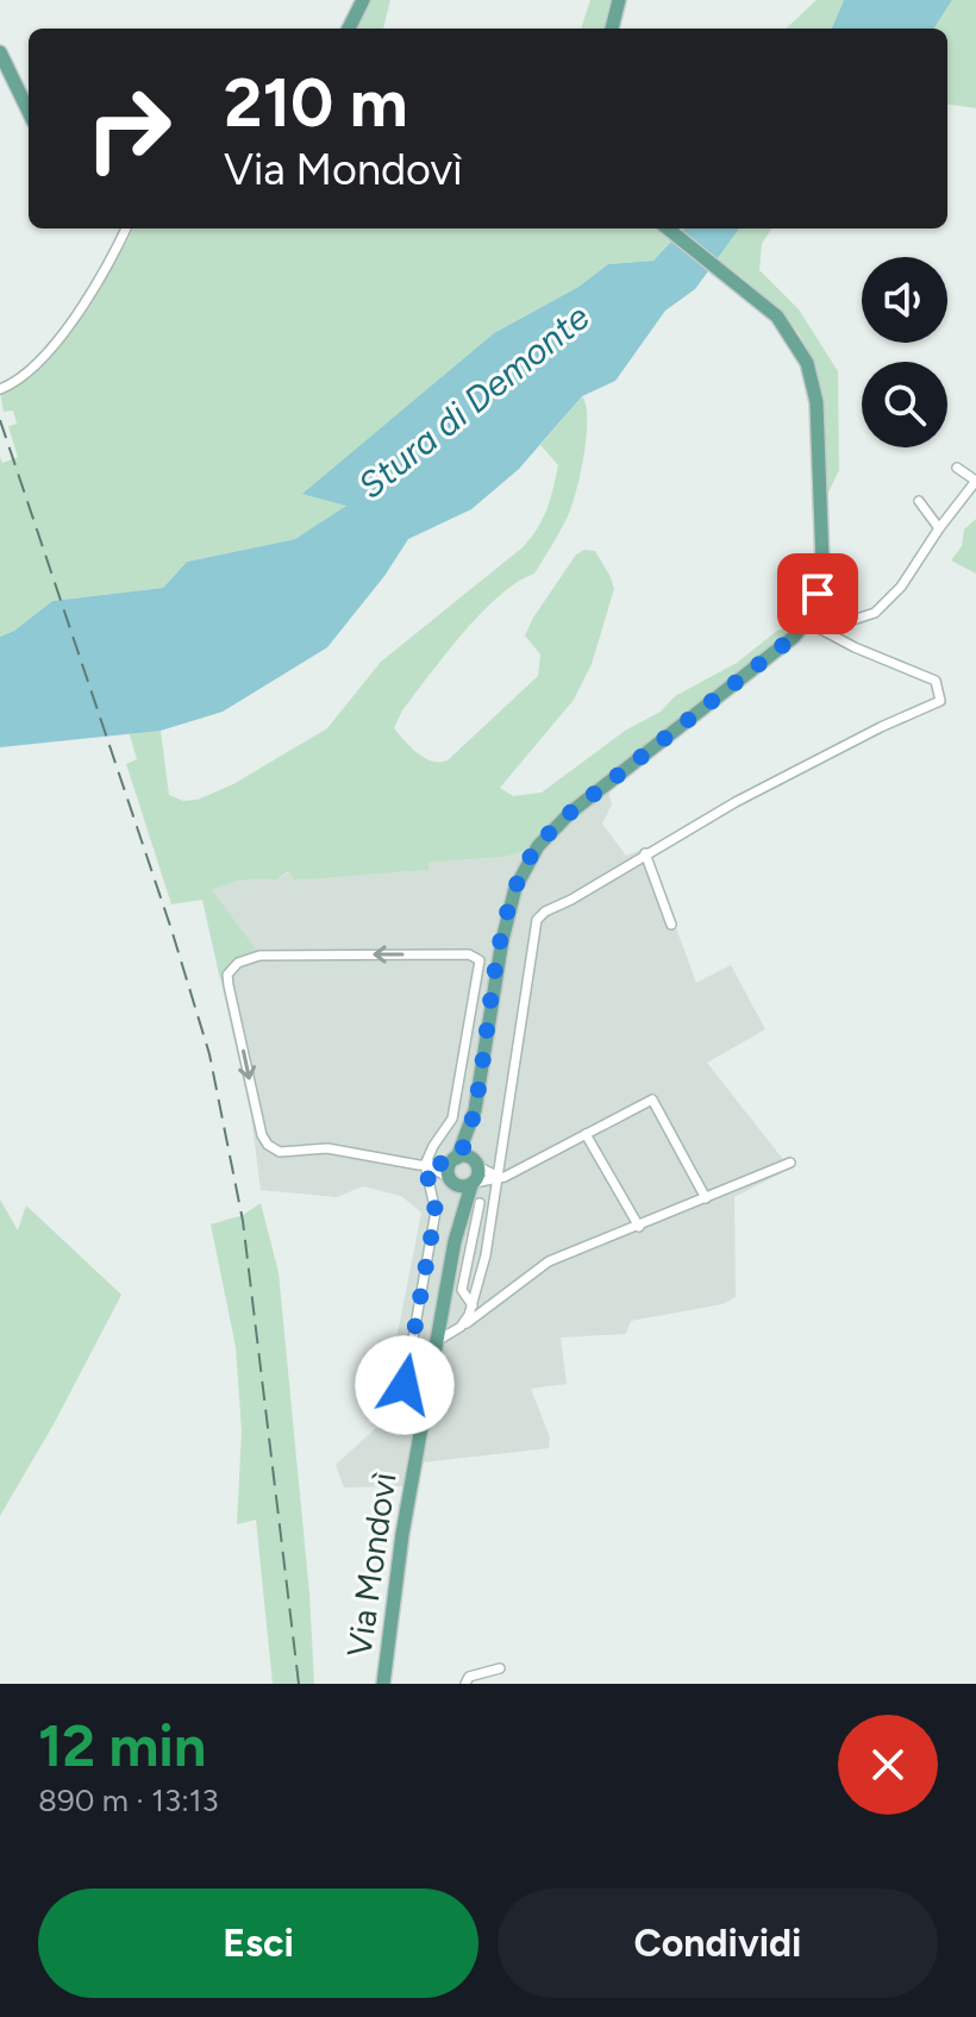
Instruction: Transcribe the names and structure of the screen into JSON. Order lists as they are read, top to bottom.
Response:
{
  "streets": {
    "main road": ["Via Mondovì"]
  },
  "water": ["Stura di Demonte"],
  "page": {
    "turn": ["210 m", "Via Mondovì"],
    "heading": ["12 min", "890 m · 13:13"],
    "buttons": ["Esci", "Condividi"]
  }
}
